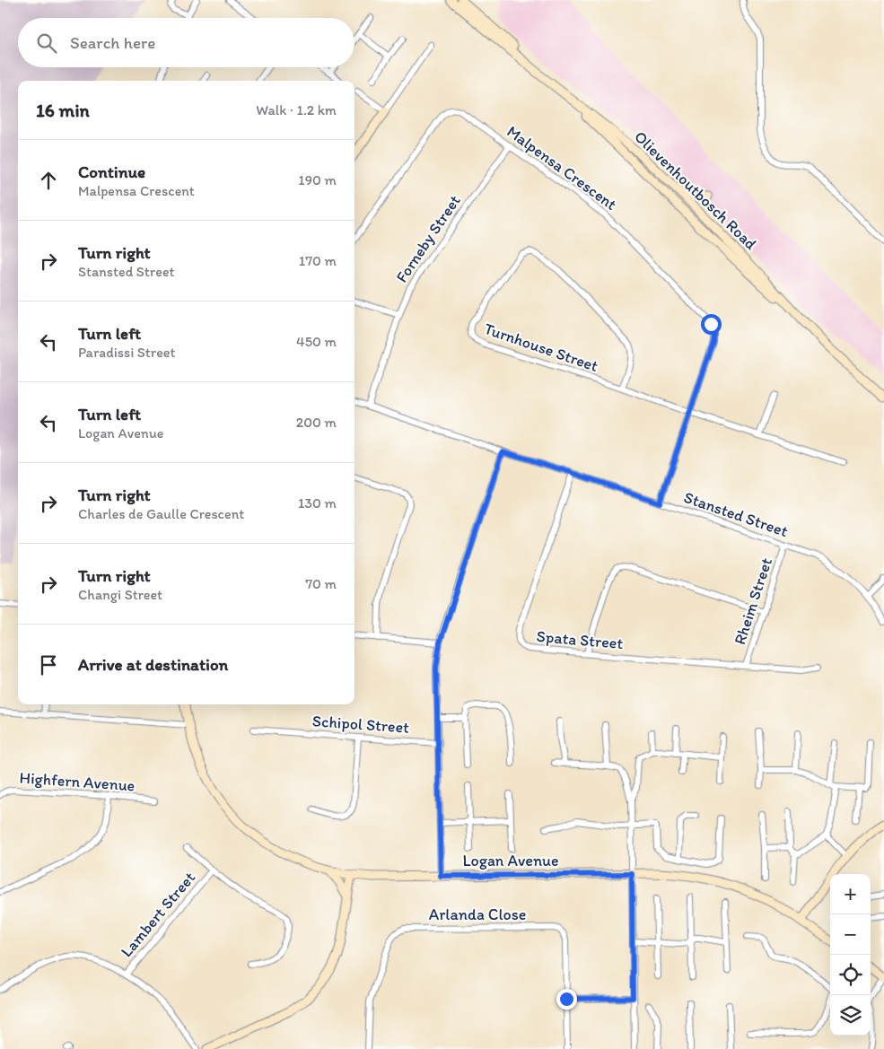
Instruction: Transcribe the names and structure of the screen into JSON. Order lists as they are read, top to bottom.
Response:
{
  "streets": {
    "street": [
      "Malpensa Crescent",
      "Olievenhoutbosch Road",
      "Forneby Street",
      "Turnhouse Street",
      "Stansted Street",
      "Rheim Street",
      "Spata Street",
      "Schipol Street",
      "Highfern Avenue",
      "Logan Avenue",
      "Lambert Street",
      "Arlanda Close"
    ]
  },
  "crossings": [
    ["Malpensa Crescent", "Forneby Street"],
    ["Malpensa Crescent", "Turnhouse Street"],
    ["Malpensa Crescent", "Stansted Street"],
    ["Forneby Street", "Stansted Street"],
    ["Stansted Street", "Rheim Street"],
    ["Stansted Street", "Spata Street"],
    ["Rheim Street", "Spata Street"]
  ],
  "page": {
    "search": "Search here",
    "heading": ["16 min", "Walk · 1.2 km"],
    "list": [
      ["Continue", "Malpensa Crescent", "190 m"],
      ["Turn right", "Stansted Street", "170 m"],
      ["Turn left", "Paradissi Street", "450 m"],
      ["Turn left", "Logan Avenue", "200 m"],
      ["Turn right", "Charles de Gaulle Crescent", "130 m"],
      ["Turn right", "Changi Street", "70 m"],
      "Arrive at destination"
    ],
    "map_buttons": ["+", "−"]
  }
}
